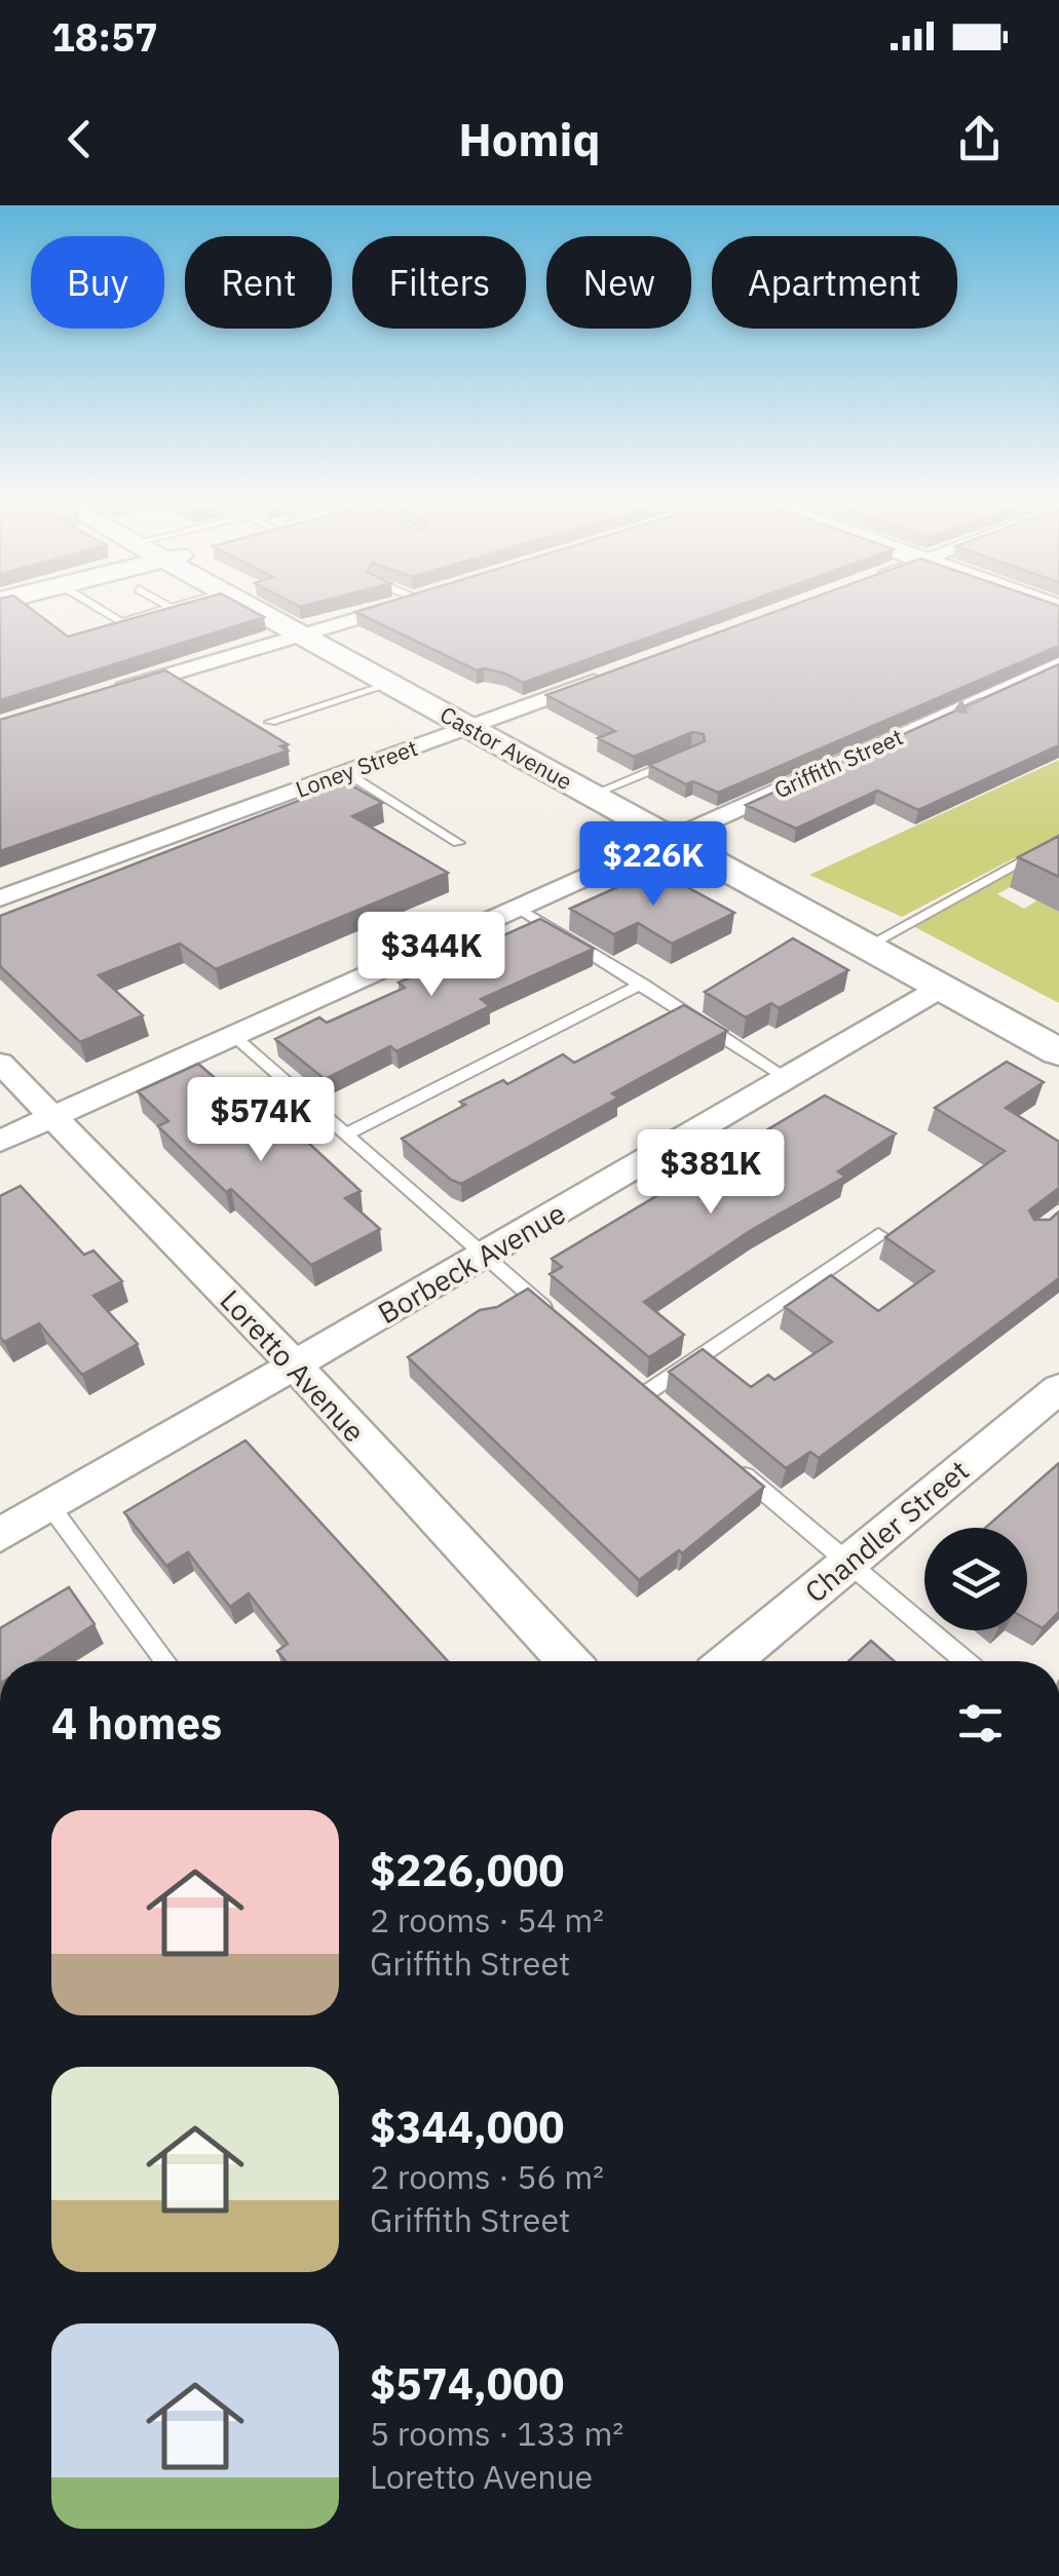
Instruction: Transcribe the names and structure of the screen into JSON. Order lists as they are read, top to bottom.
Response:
{
  "streets": {
    "main road": ["Castor Avenue"],
    "street": [
      "Griffith Street",
      "Loney Street",
      "Borbeck Avenue",
      "Loretto Avenue",
      "Chandler Street"
    ]
  },
  "crossings": [
    ["Castor Avenue", "Griffith Street"],
    ["Castor Avenue", "Loney Street"],
    ["Castor Avenue", "Borbeck Avenue"],
    ["Griffith Street", "Loretto Avenue"],
    ["Borbeck Avenue", "Loretto Avenue"]
  ],
  "one_way": ["Griffith Street"],
  "page": {
    "status": "18:57",
    "header": "Homiq",
    "chip": [
      "Buy",
      "Rent",
      "Filters",
      "New",
      "Apartment"
    ],
    "price": [
      "$226K",
      "$344K",
      "$574K",
      "$381K"
    ],
    "heading": "4 homes",
    "list": [
      {
        "name": "$226,000",
        "note": "2 rooms · 54 m² · Griffith Street"
      },
      {
        "name": "$344,000",
        "note": "2 rooms · 56 m² · Griffith Street"
      },
      {
        "name": "$574,000",
        "note": "5 rooms · 133 m² · Loretto Avenue"
      }
    ]
  }
}
